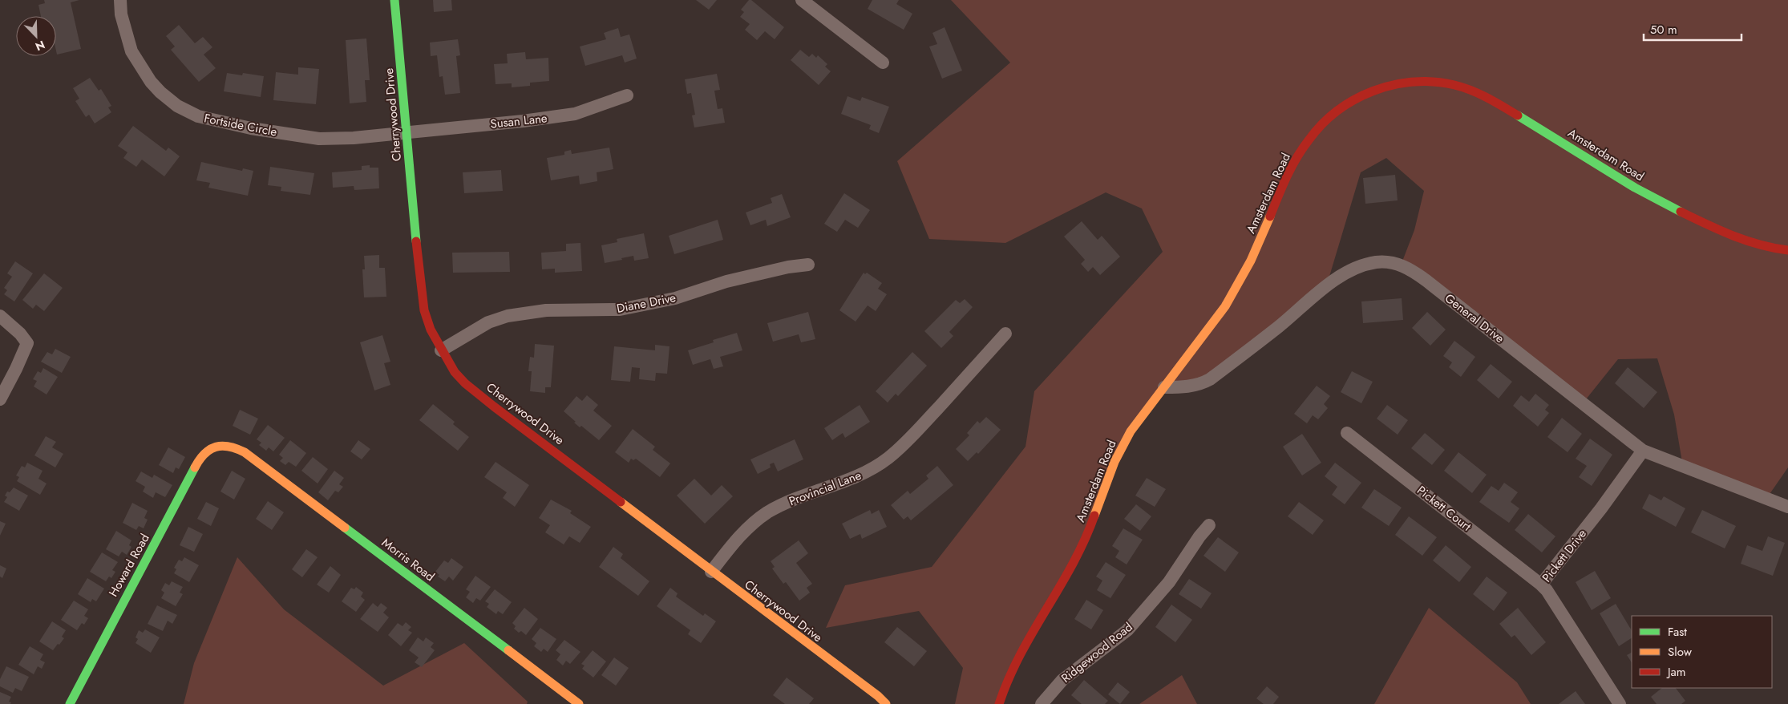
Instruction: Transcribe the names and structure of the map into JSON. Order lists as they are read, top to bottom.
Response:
{
  "streets": {
    "street": [
      "Cherrywood Drive",
      "Susan Lane",
      "Fortside Circle",
      "Amsterdam Road",
      "Diane Drive",
      "General Drive",
      "Provincial Lane",
      "Pickett Court",
      "Pickett Drive",
      "Morris Road",
      "Howard Road",
      "Ridgewood Road"
    ]
  },
  "crossings": [
    ["Cherrywood Drive", "Susan Lane"],
    ["Cherrywood Drive", "Fortside Circle"],
    ["Cherrywood Drive", "Diane Drive"],
    ["Cherrywood Drive", "Provincial Lane"],
    ["Susan Lane", "Fortside Circle"],
    ["Amsterdam Road", "General Drive"],
    ["General Drive", "Pickett Drive"],
    ["Pickett Court", "Pickett Drive"],
    ["Morris Road", "Howard Road"]
  ],
  "legend": ["Fast", "Slow", "Jam"],
  "scale_bar": "50 m",
  "north": "bottom right"
}
